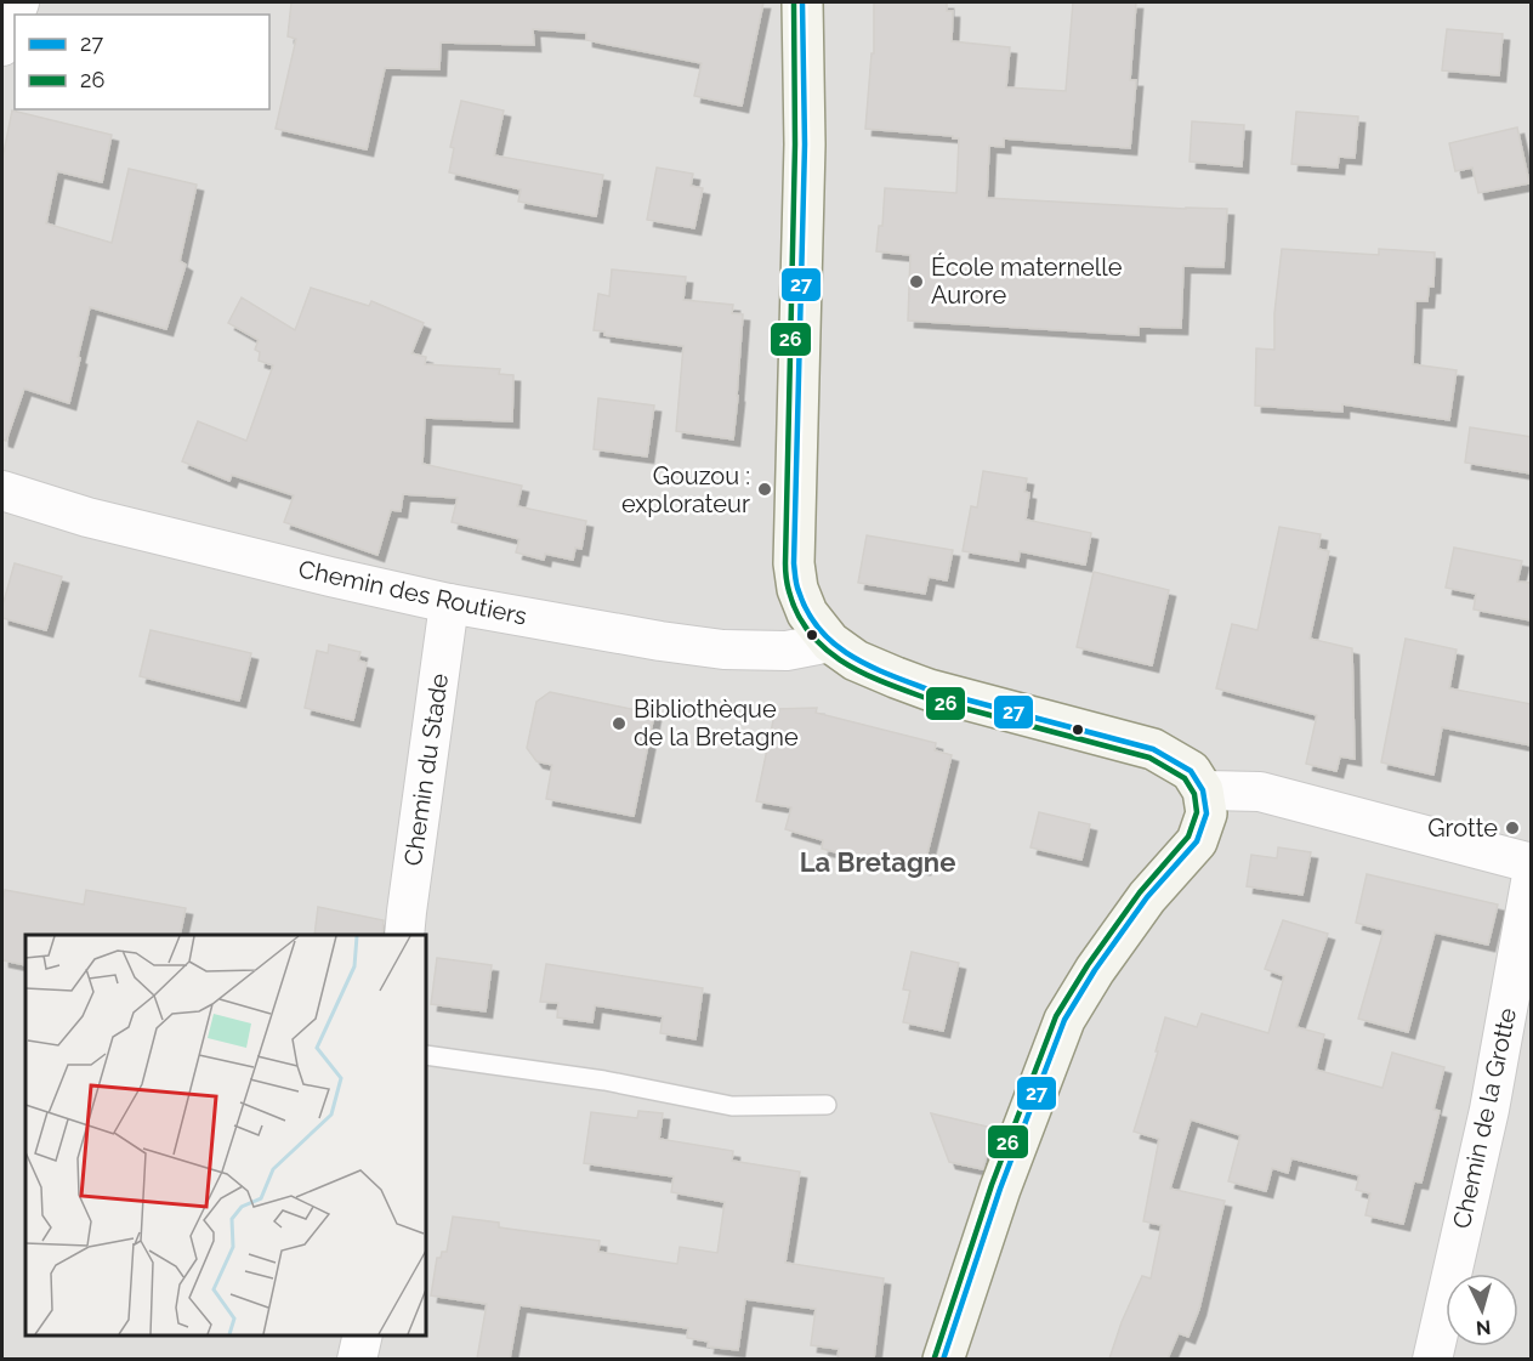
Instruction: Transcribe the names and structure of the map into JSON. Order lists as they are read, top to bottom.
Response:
{
  "streets": {
    "street": ["Chemin des Routiers", "Chemin du Stade", "Chemin de la Grotte"]
  },
  "crossings": [
    ["Chemin des Routiers", "Chemin du Stade"]
  ],
  "districts": ["La Bretagne"],
  "places": [
    "École maternelle Aurore",
    "Gouzou : explorateur",
    "Bibliothèque de la Bretagne",
    "Grotte"
  ],
  "lines": ["transit line 27", "transit line 26"],
  "legend": ["27", "26"],
  "north": "bottom"
}
